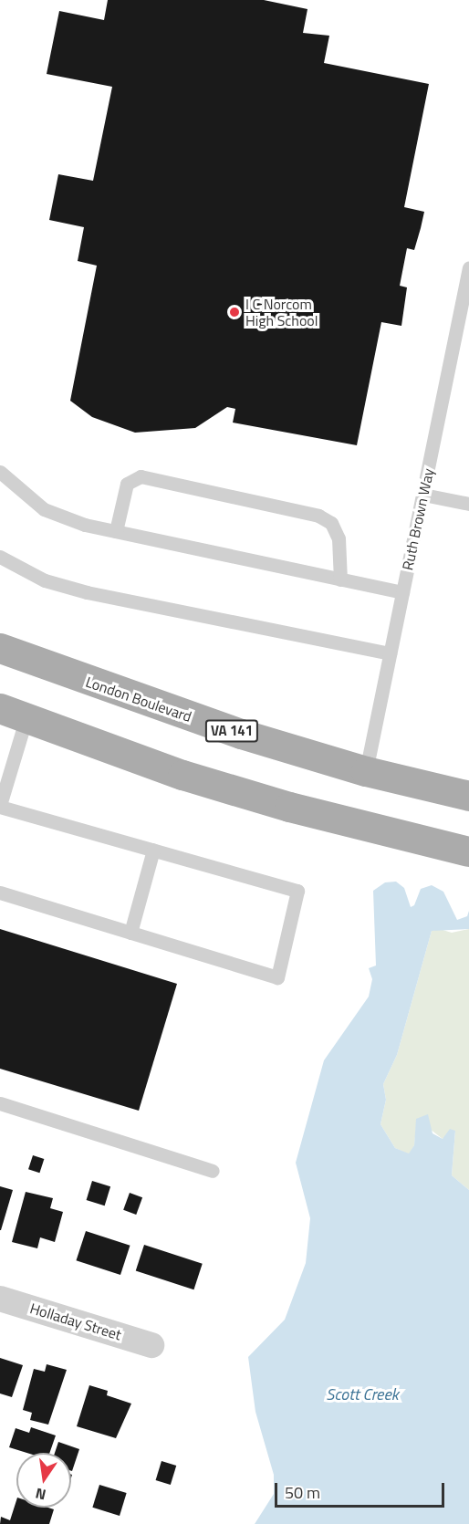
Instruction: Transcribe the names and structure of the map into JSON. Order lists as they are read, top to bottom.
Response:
{
  "streets": {
    "main road": ["London Boulevard", "VA 141"],
    "street": ["Holladay Street"],
    "lane": ["Ruth Brown Way"]
  },
  "crossings": [
    ["Ruth Brown Way", "London Boulevard"]
  ],
  "water": ["Scott Creek"],
  "places": ["I C Norcom High School"],
  "scale_bar": "50 m",
  "north": "bottom"
}
